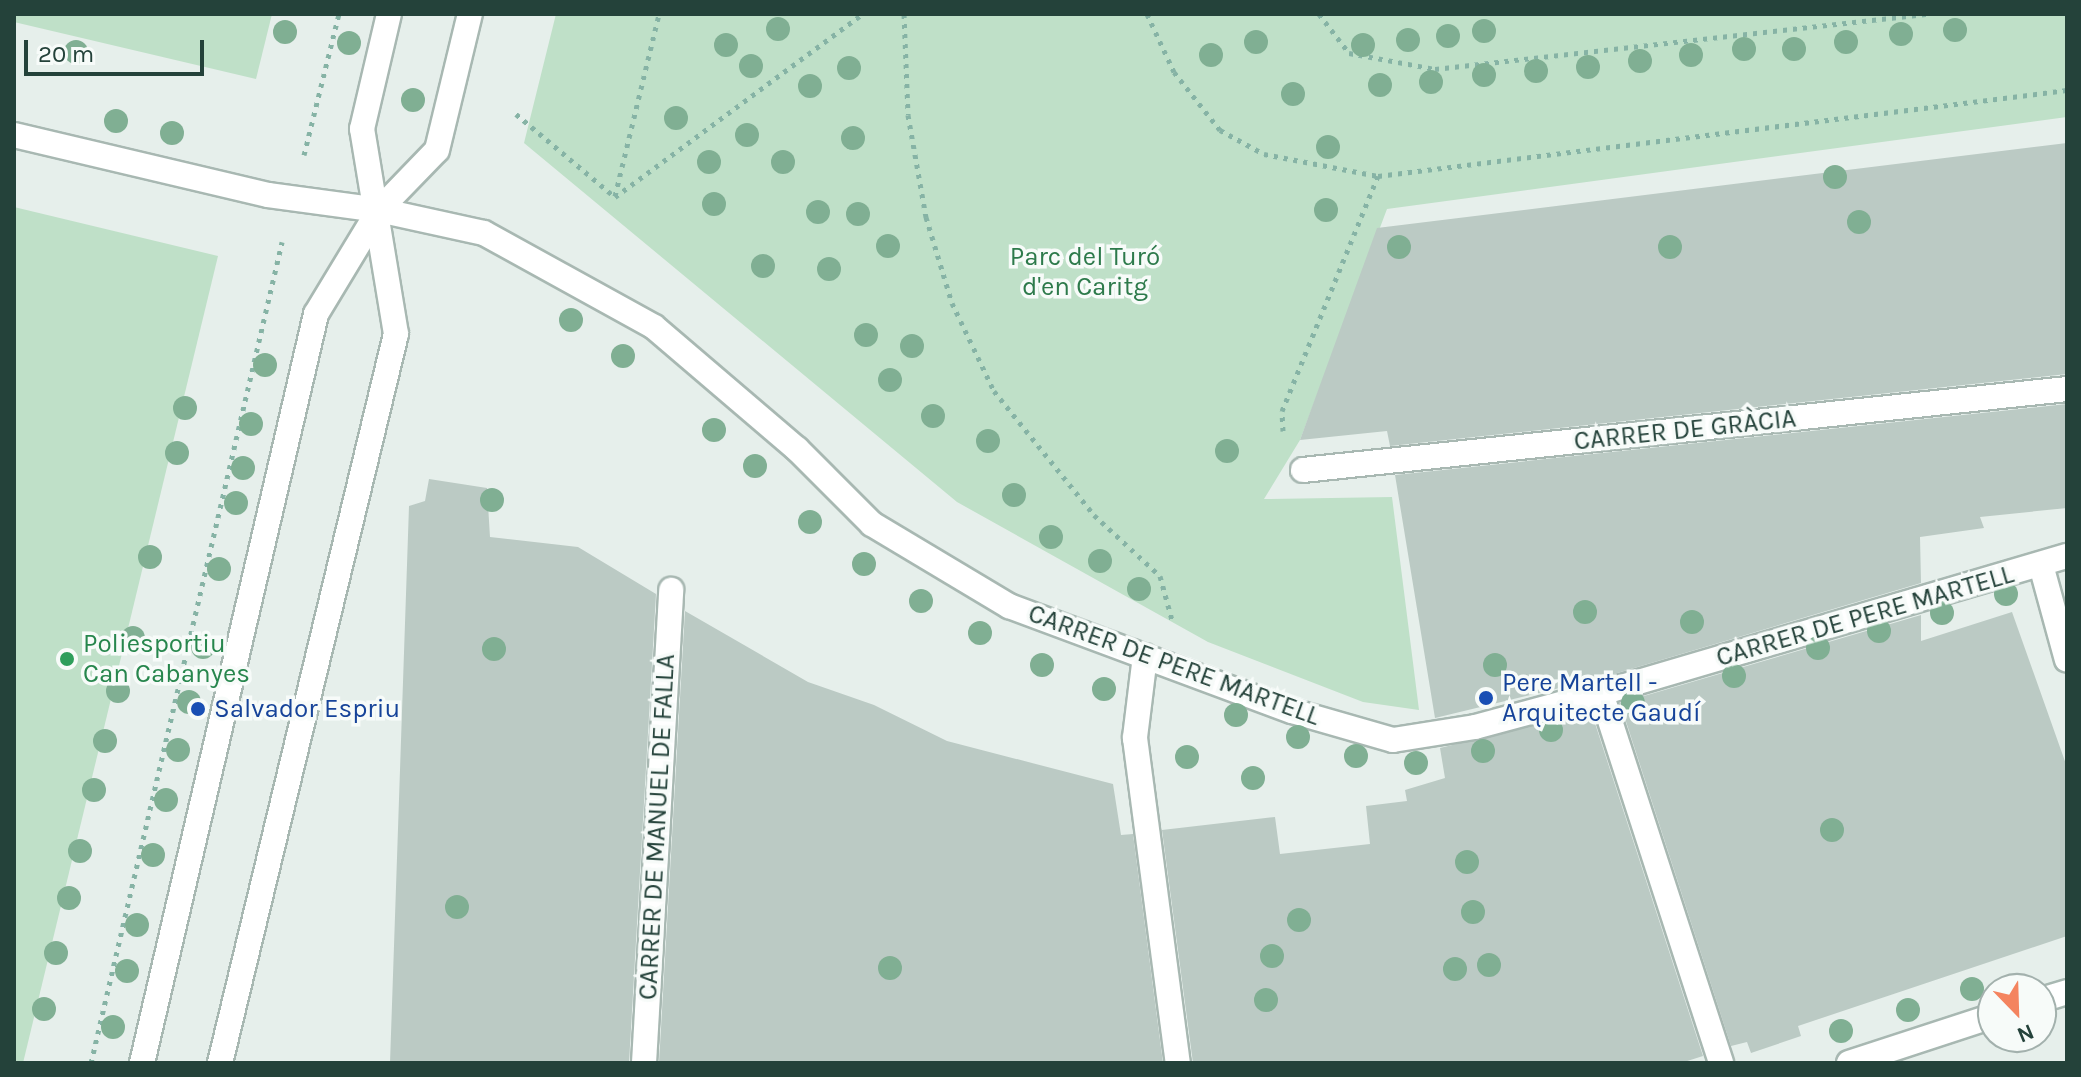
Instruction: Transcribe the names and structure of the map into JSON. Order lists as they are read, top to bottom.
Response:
{
  "streets": {
    "street": ["CARRER DE GRÀCIA", "CARRER DE PERE MARTELL", "CARRER DE MANUEL DE FALLA"]
  },
  "parks": ["Parc del Turó d'en Caritg"],
  "places": ["Poliesportiu Can Cabanyes", "Pere Martell - Arquitecte Gaudí", "Salvador Espriu"],
  "scale_bar": "20 m",
  "north": "bottom right"
}
